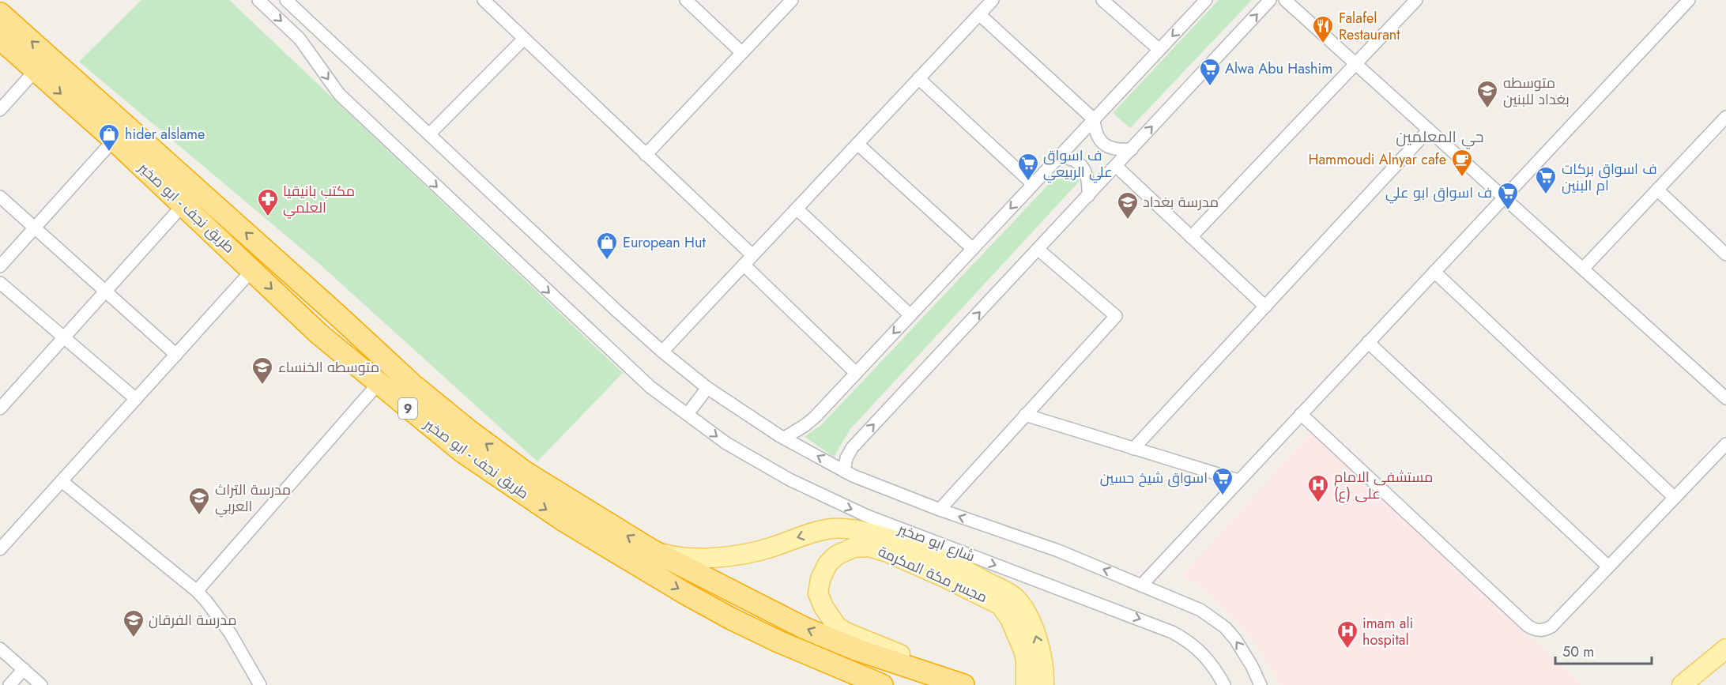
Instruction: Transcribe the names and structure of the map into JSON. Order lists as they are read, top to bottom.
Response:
{
  "streets": {
    "highway": ["طريق نجف - ابو صخير", "9"],
    "main road": ["مجسر مكة المكرمة"],
    "street": ["شارع ابو صخير"]
  },
  "crossings": [
    ["طريق نجف - ابو صخير", "9"],
    ["طريق نجف - ابو صخير", "مجسر مكة المكرمة"],
    ["9", "مجسر مكة المكرمة"]
  ],
  "one_way": ["مجسر مكة المكرمة"],
  "districts": ["حي المعلمين"],
  "places": {
    "restaurant": ["Falafel Restaurant"],
    "supermarket": [
      "Alwa Abu Hashim",
      "ف اسواق علي الربيعي",
      "ف اسواق بركات ام البنين",
      "ف اسواق ابو علي",
      "اسواق شيخ حسين"
    ],
    "school or university": [
      "متوسطه بغداد للبنين",
      "مدرسة بغداد",
      "متوسطه الخنساء",
      "مدرسة التراث العربي",
      "مدرسة الفرقان"
    ],
    "shop": ["hider alslame", "European Hut"],
    "cafe": ["Hammoudi Alnyar cafe"],
    "pharmacy": ["مكتب بانيقيا العلمي"],
    "hospital": ["مستشفی الامام علی (ع)", "imam ali hospital"]
  },
  "scale_bar": "50 m"
}
